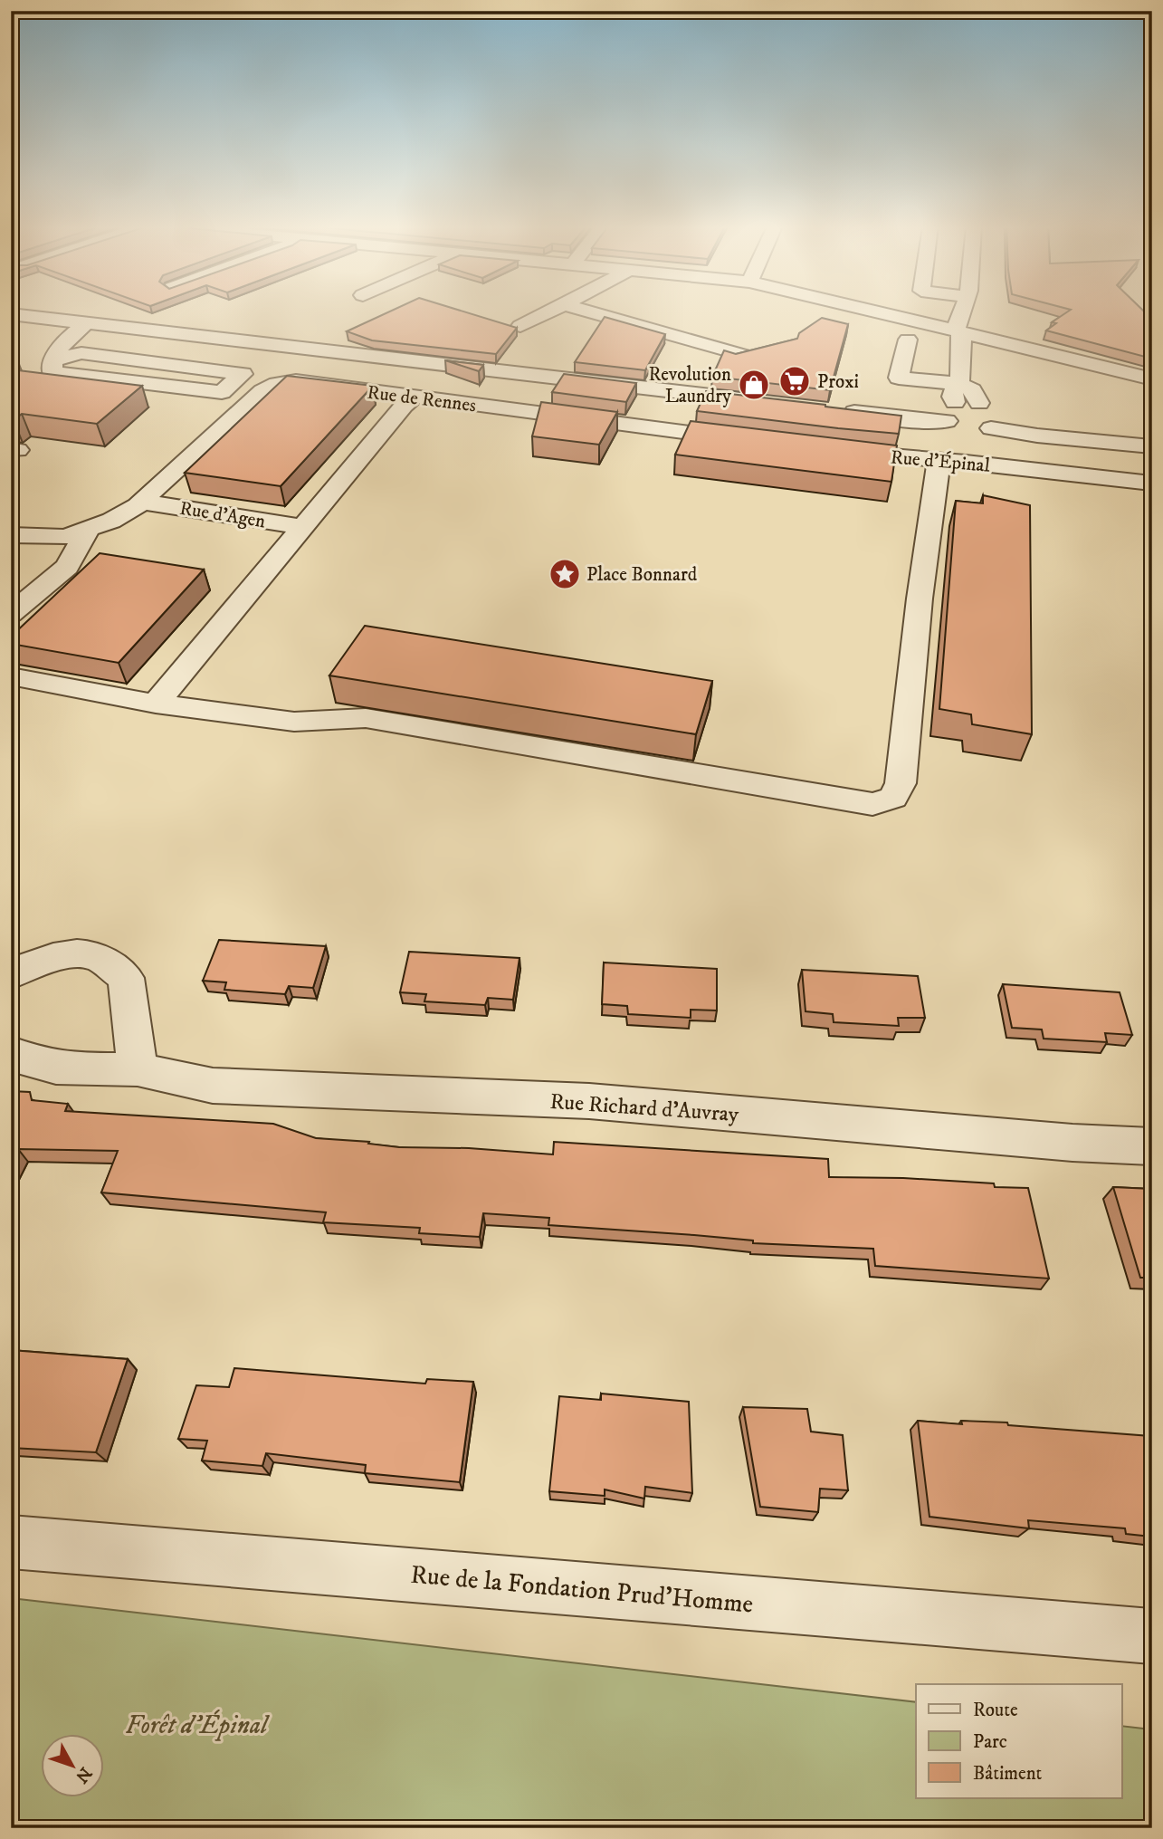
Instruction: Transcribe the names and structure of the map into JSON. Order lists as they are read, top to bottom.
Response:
{
  "streets": {
    "street": [
      "Rue de Rennes",
      "Rue d'Épinal",
      "Rue d'Agen",
      "Rue Richard d'Auvray",
      "Rue de la Fondation Prud'Homme"
    ]
  },
  "crossings": [
    ["Rue de Rennes", "Rue d'Agen"]
  ],
  "parks": ["Forêt d'Épinal"],
  "places": {
    "supermarket": ["Proxi"],
    "shop": ["Revolution Laundry"],
    "place": ["Place Bonnard"]
  },
  "legend": ["Route", "Parc", "Bâtiment"],
  "north": "bottom right"
}
